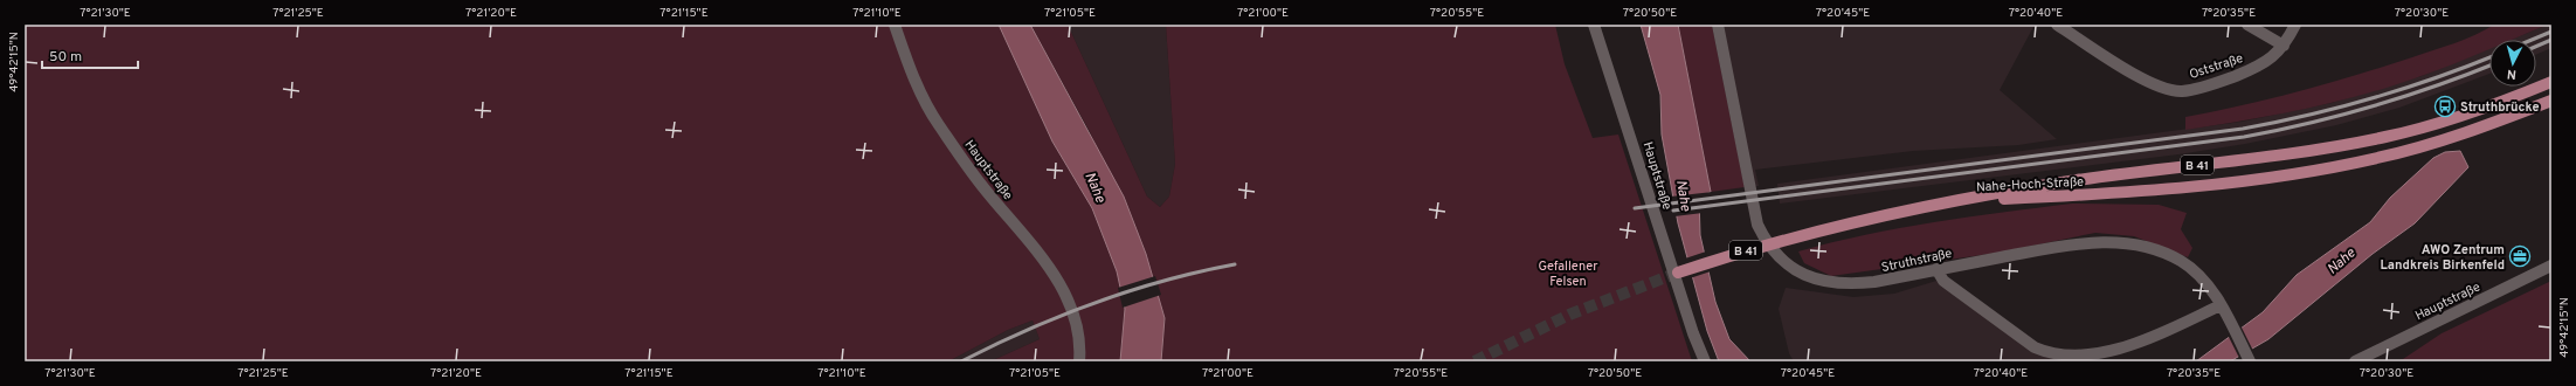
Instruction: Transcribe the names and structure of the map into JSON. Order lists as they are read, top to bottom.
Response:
{
  "streets": {
    "main road": ["B 41", "Nahe-Hoch-Straße"],
    "street": ["Oststraße", "Hauptstraße", "Struthstraße"]
  },
  "crossings": [
    ["B 41", "Nahe-Hoch-Straße"]
  ],
  "water": ["Nahe"],
  "parks": ["Gefallener Felsen"],
  "places": {
    "bus stop": ["Struthbrücke"],
    "office": ["AWO Zentrum Landkreis Birkenfeld"]
  },
  "scale_bar": "50 m",
  "north": "bottom",
  "coordinates": [
    "7°21'30\"E",
    "7°21'25\"E",
    "7°21'20\"E",
    "7°21'15\"E",
    "7°21'10\"E",
    "7°21'05\"E",
    "7°21'00\"E",
    "7°20'55\"E",
    "7°20'50\"E",
    "7°20'45\"E",
    "7°20'40\"E",
    "7°20'35\"E",
    "7°20'30\"E",
    "49°42'15\"N"
  ]
}
